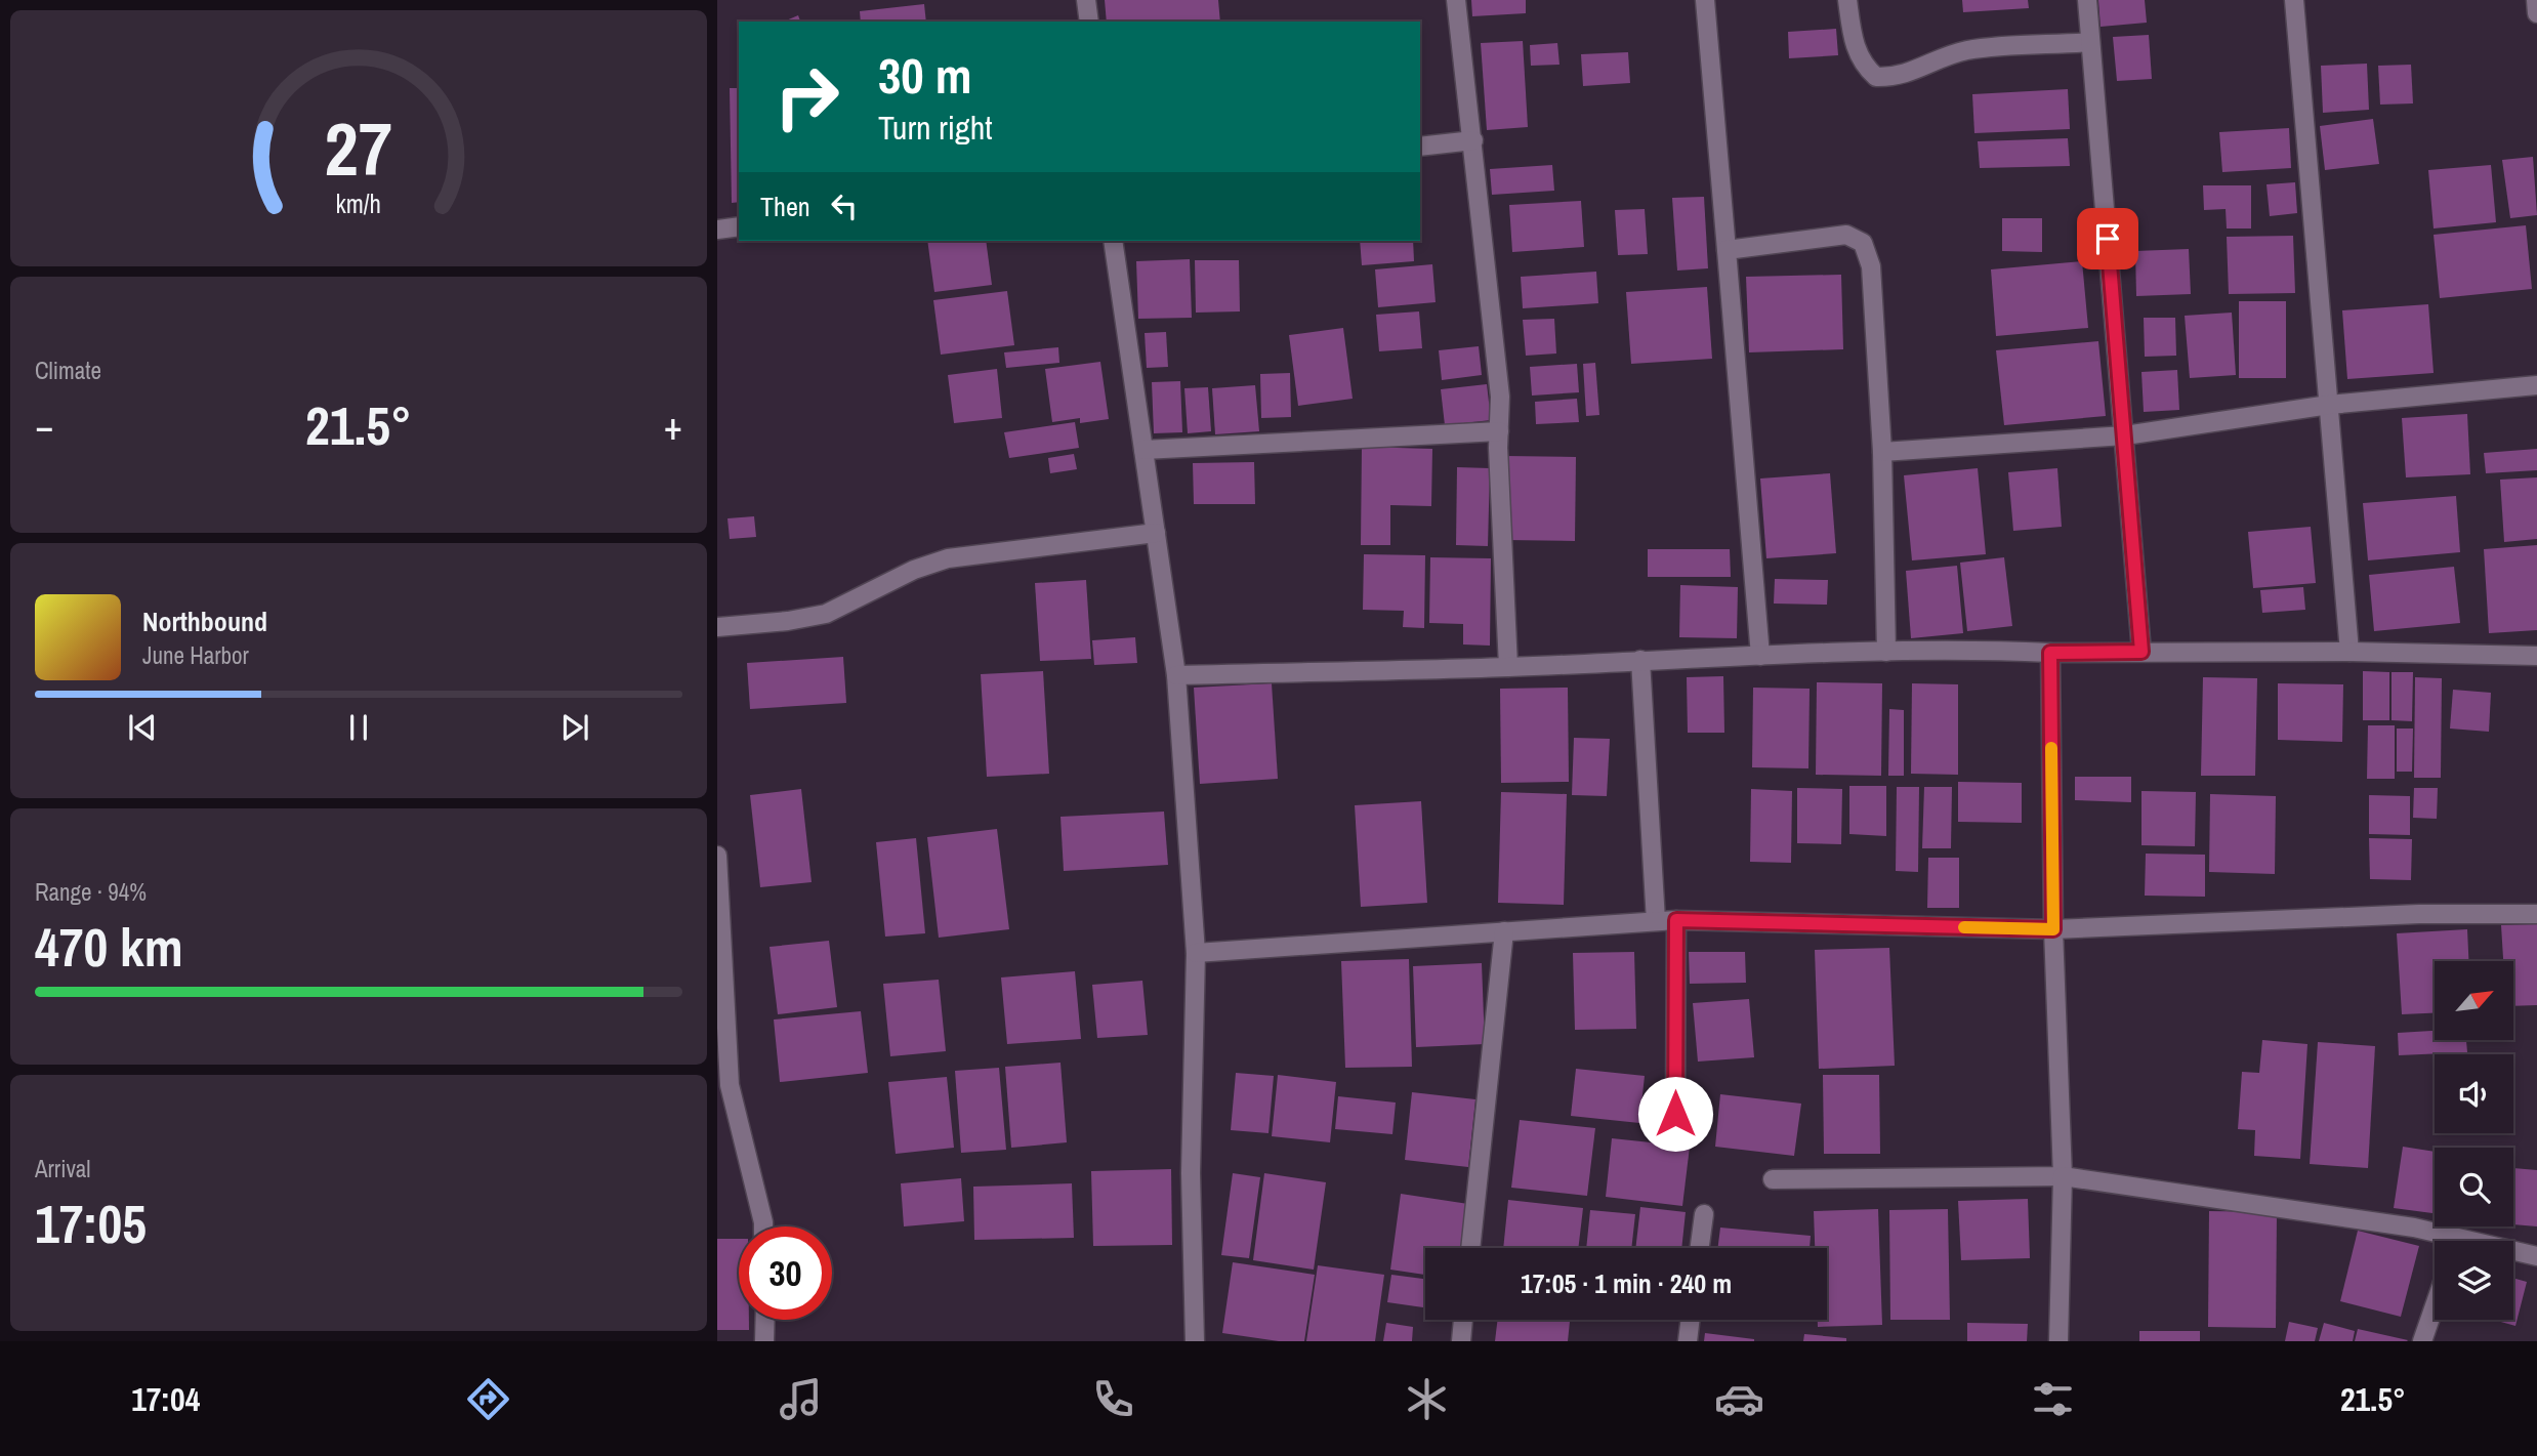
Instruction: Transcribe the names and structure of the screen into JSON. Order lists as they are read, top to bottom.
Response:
{
  "north": "top right",
  "page": {
    "turn": ["30 m", "Turn right"],
    "then": "Then",
    "tile": [
      "Climate",
      ["Range · 94%", "470 km"],
      ["Arrival", "17:05"]
    ],
    "heat": ["−", "21.5°", "+"],
    "song": ["Northbound", "June Harbor"],
    "limit": "30",
    "trip": "17:05 · 1 min · 240 m",
    "tabs": ["17:04", "21.5°"],
    "gauge": ["27", "km/h"]
  }
}
